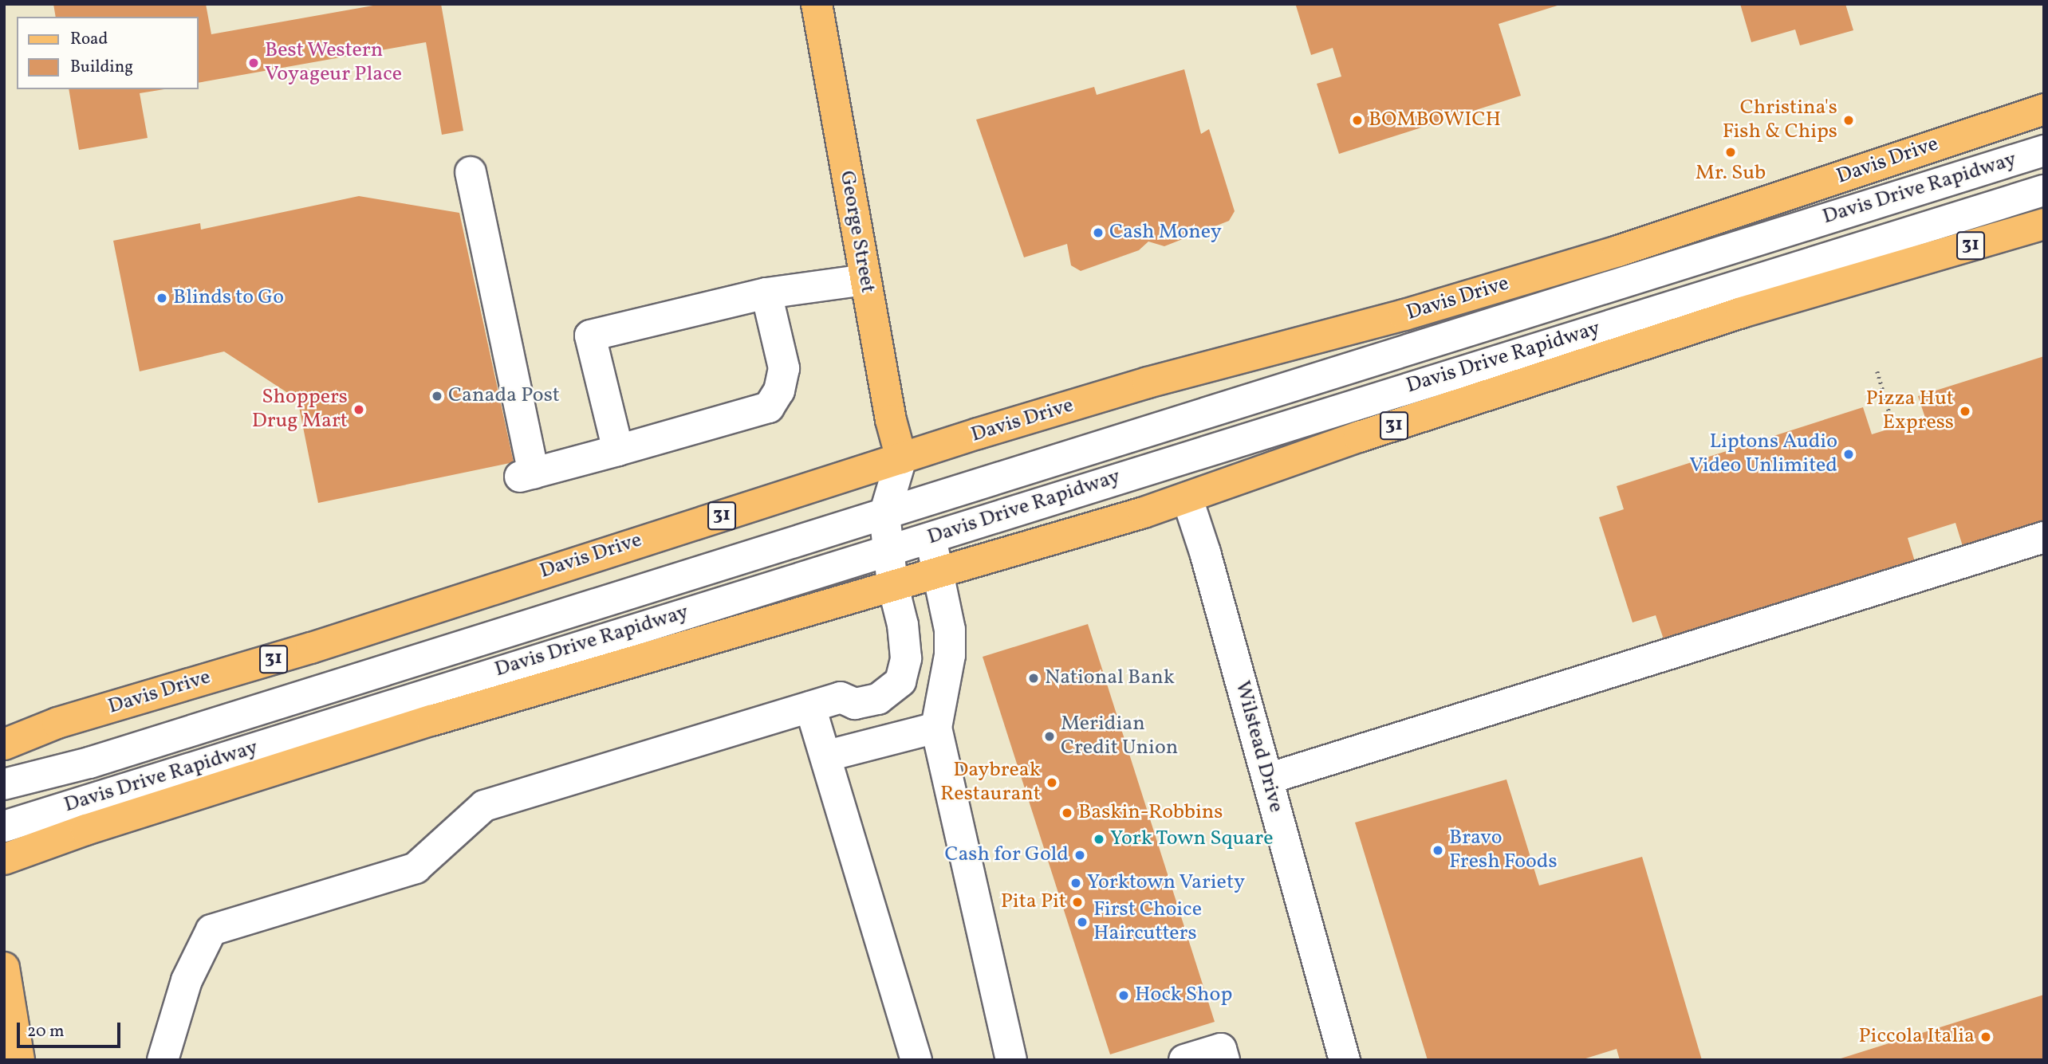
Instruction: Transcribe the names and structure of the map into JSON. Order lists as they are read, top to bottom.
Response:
{
  "streets": {
    "main road": ["Davis Drive", "George Street", "31"],
    "street": ["Davis Drive Rapidway", "Wilstead Drive"]
  },
  "crossings": [
    ["Davis Drive", "George Street"],
    ["31", "Wilstead Drive"]
  ],
  "places": [
    "Best Western Voyageur Place",
    "BOMBOWICH",
    "Christina's Fish & Chips",
    "Mr. Sub",
    "Cash Money",
    "Blinds to Go",
    "Canada Post",
    "Shoppers Drug Mart",
    "Pizza Hut Express",
    "Liptons Audio Video Unlimited",
    "National Bank",
    "Meridian Credit Union",
    "Daybreak Restaurant",
    "Baskin-Robbins",
    "York Town Square",
    "Bravo Fresh Foods",
    "Cash for Gold",
    "Yorktown Variety",
    "Pita Pit",
    "First Choice Haircutters",
    "Hock Shop",
    "Piccola Italia"
  ],
  "legend": ["Road", "Building"],
  "scale_bar": "20 m"
}
